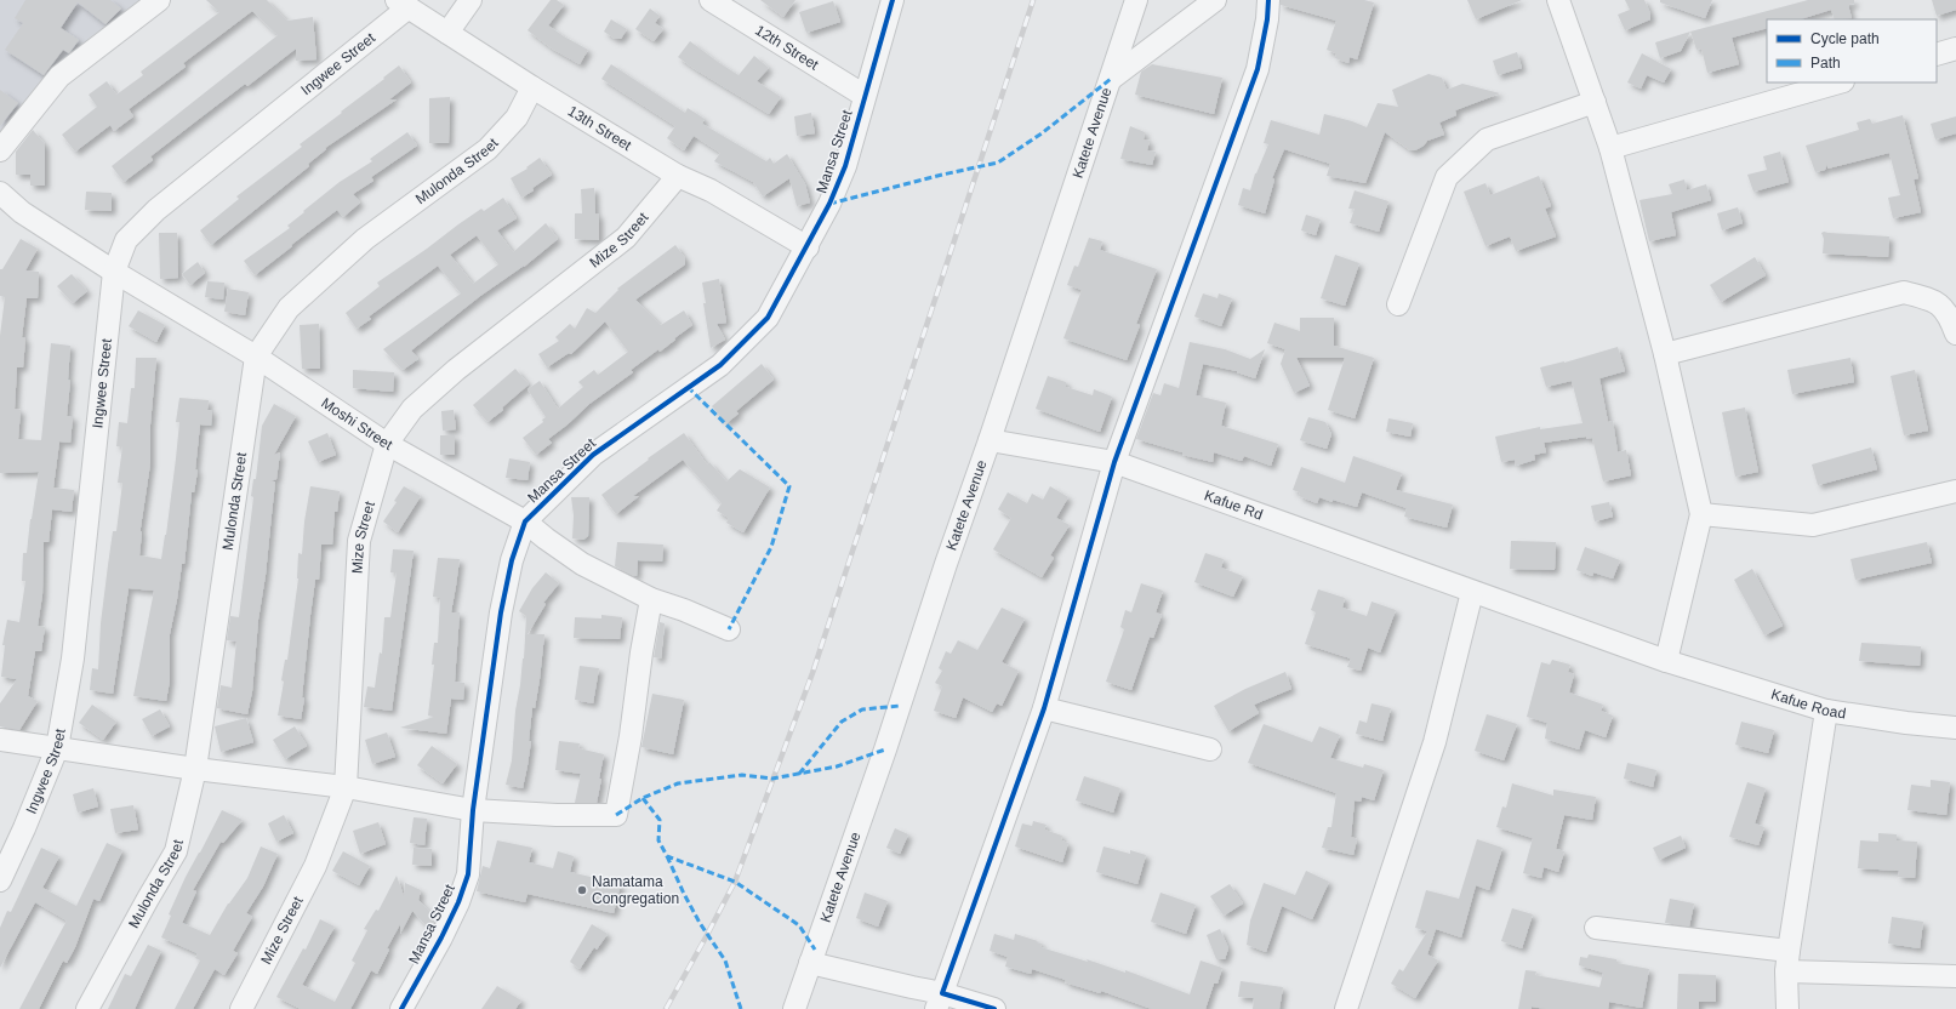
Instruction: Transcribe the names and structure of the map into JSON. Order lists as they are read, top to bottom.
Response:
{
  "streets": {
    "street": [
      "12th Street",
      "Ingwee Street",
      "13th Street",
      "Katete Avenue",
      "Mansa Street",
      "Mulonda Street",
      "Mize Street",
      "Moshi Street",
      "Kafue Rd",
      "Kafue Road"
    ]
  },
  "crossings": [
    ["12th Street", "Mansa Street"],
    ["Ingwee Street", "13th Street"],
    ["Ingwee Street", "Moshi Street"],
    ["13th Street", "Mansa Street"],
    ["13th Street", "Mulonda Street"],
    ["13th Street", "Mize Street"],
    ["Katete Avenue", "Kafue Rd"],
    ["Mansa Street", "Moshi Street"],
    ["Mulonda Street", "Moshi Street"],
    ["Mize Street", "Moshi Street"],
    ["Kafue Rd", "Kafue Road"]
  ],
  "places": ["Namatama Congregation"],
  "legend": ["Cycle path", "Path"]
}
